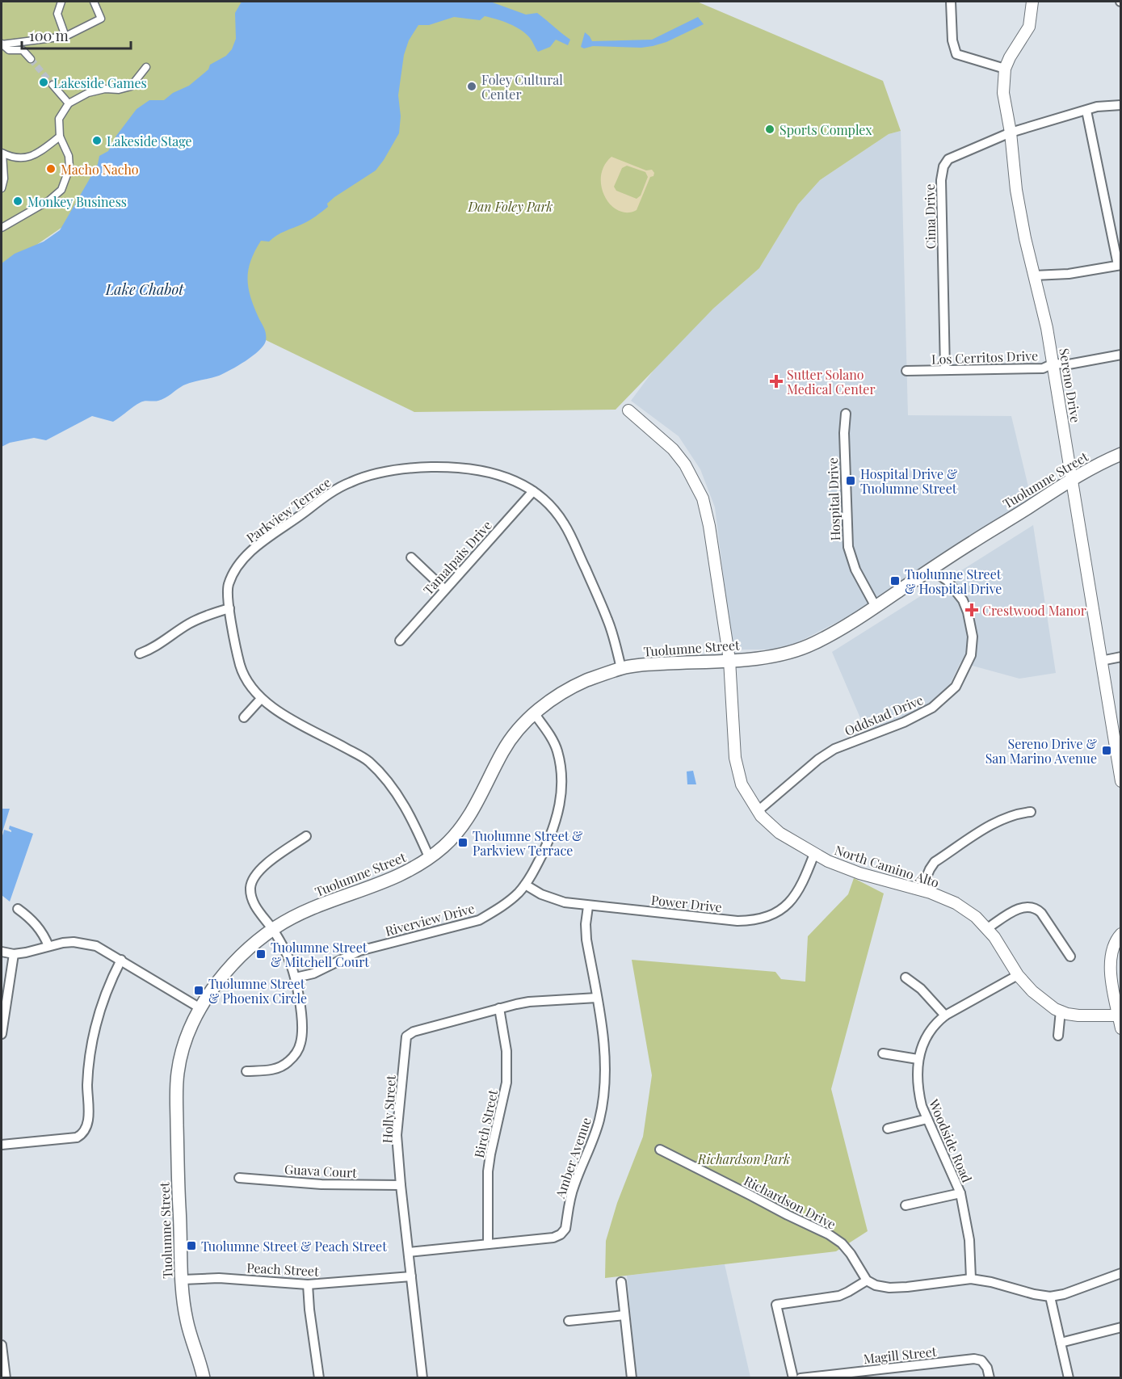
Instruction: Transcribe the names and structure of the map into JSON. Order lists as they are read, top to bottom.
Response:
{
  "streets": {
    "main road": ["Tuolumne Street"],
    "street": [
      "Cima Drive",
      "Los Cerritos Drive",
      "Sereno Drive",
      "Hospital Drive",
      "Parkview Terrace",
      "Tamalpais Drive",
      "Oddstad Drive",
      "North Camino Alto",
      "Power Drive",
      "Riverview Drive",
      "Holly Street",
      "Birch Street",
      "Woodside Road",
      "Amber Avenue",
      "Guava Court",
      "Richardson Drive",
      "Peach Street",
      "Magill Street"
    ]
  },
  "crossings": [
    ["Cima Drive", "Los Cerritos Drive"],
    ["Cima Drive", "Sereno Drive"],
    ["Los Cerritos Drive", "Sereno Drive"],
    ["Sereno Drive", "Tuolumne Street"],
    ["Tuolumne Street", "Hospital Drive"],
    ["Tuolumne Street", "Parkview Terrace"],
    ["Tuolumne Street", "Oddstad Drive"],
    ["Tuolumne Street", "North Camino Alto"],
    ["Tuolumne Street", "Riverview Drive"],
    ["Tuolumne Street", "Peach Street"],
    ["Parkview Terrace", "Tamalpais Drive"],
    ["Oddstad Drive", "North Camino Alto"],
    ["North Camino Alto", "Power Drive"],
    ["North Camino Alto", "Woodside Road"],
    ["Power Drive", "Riverview Drive"],
    ["Power Drive", "Amber Avenue"],
    ["Holly Street", "Birch Street"],
    ["Holly Street", "Amber Avenue"],
    ["Holly Street", "Guava Court"],
    ["Holly Street", "Peach Street"],
    ["Birch Street", "Amber Avenue"]
  ],
  "water": ["Lake Chabot"],
  "parks": ["Dan Foley Park", "Richardson Park"],
  "places": {
    "other": [
      "Lakeside Games",
      "Foley Cultural Center",
      "Sports Complex",
      "Lakeside Stage",
      "Macho Nacho",
      "Monkey Business"
    ],
    "health": ["Sutter Solano Medical Center", "Crestwood Manor"],
    "transit": [
      "Hospital Drive & Tuolumne Street",
      "Tuolumne Street & Hospital Drive",
      "Sereno Drive & San Marino Avenue",
      "Tuolumne Street & Parkview Terrace",
      "Tuolumne Street & Mitchell Court",
      "Tuolumne Street & Phoenix Circle",
      "Tuolumne Street & Peach Street"
    ]
  },
  "scale_bar": "100 m"
}
